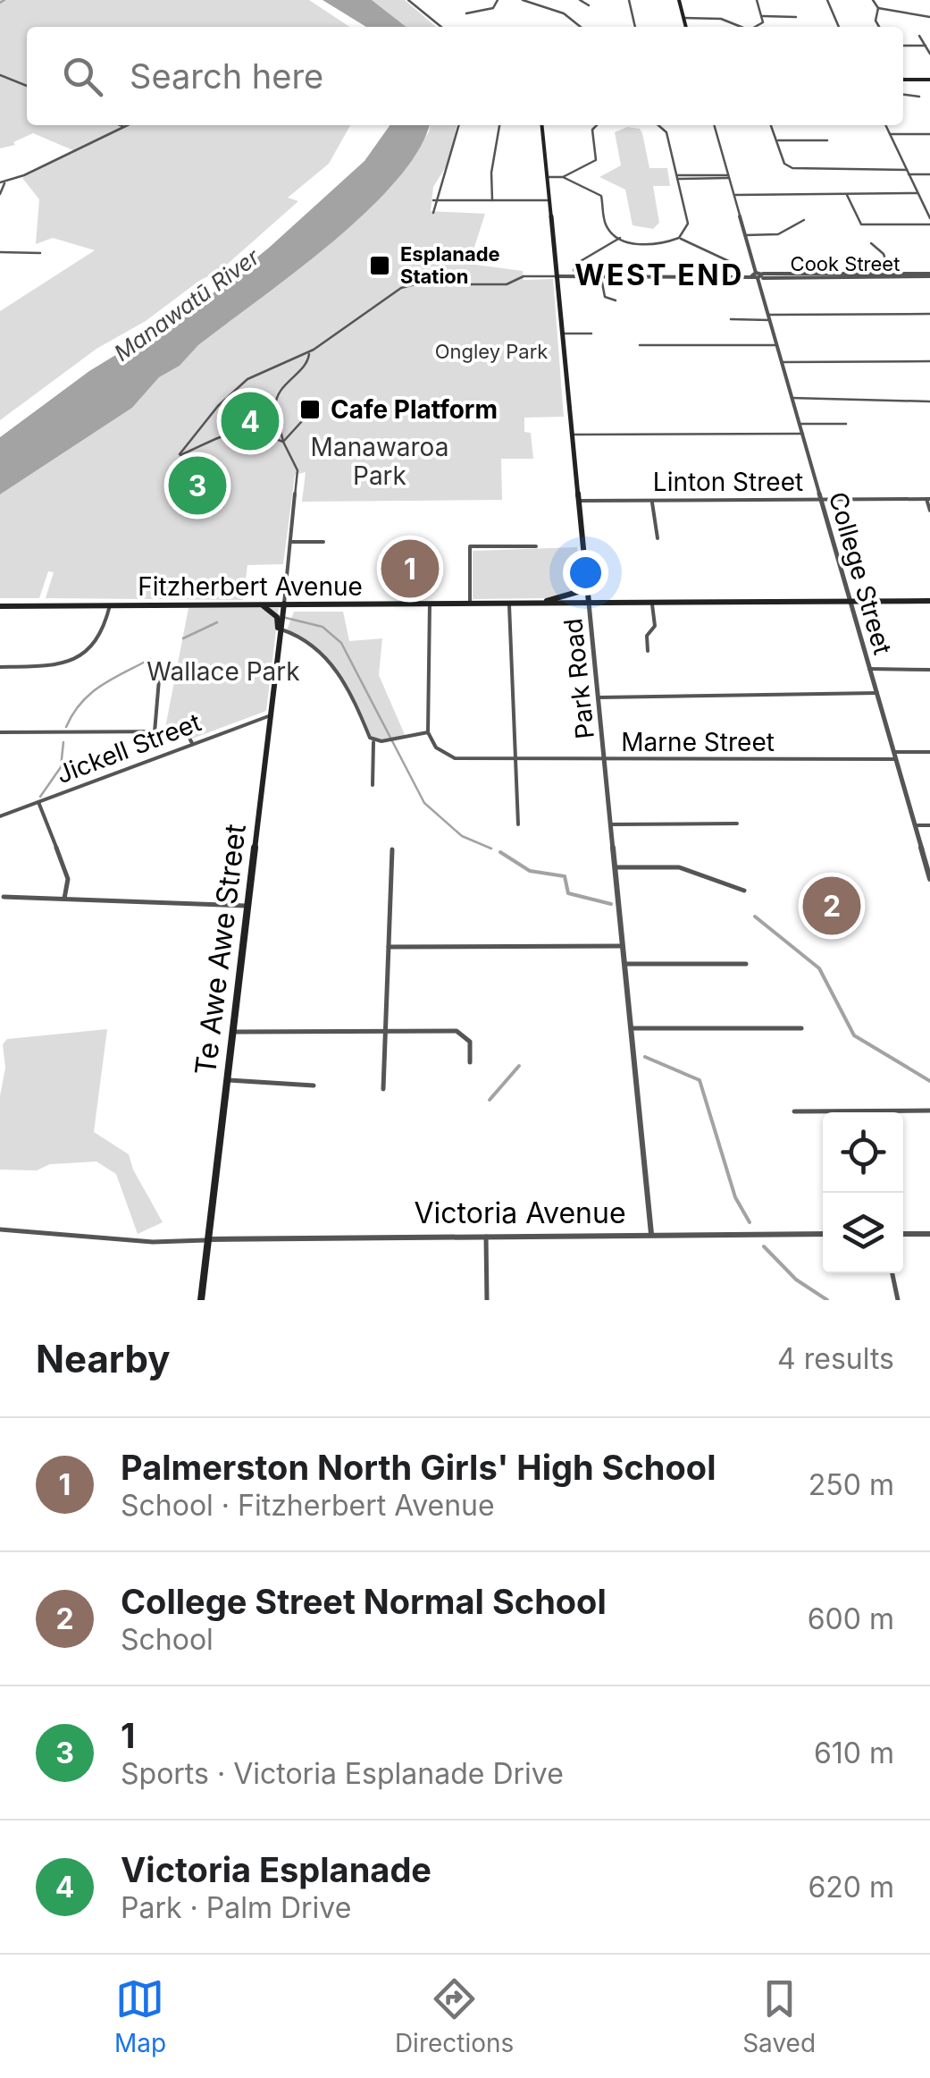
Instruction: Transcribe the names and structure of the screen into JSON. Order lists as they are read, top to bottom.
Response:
{
  "streets": {
    "main road": ["Fitzherbert Avenue", "Park Road", "Te Awe Awe Street"],
    "street": [
      "Cook Street",
      "Linton Street",
      "College Street",
      "Marne Street",
      "Jickell Street",
      "Victoria Avenue"
    ]
  },
  "crossings": [
    ["Cook Street", "College Street"],
    ["Cook Street", "Park Road"],
    ["Linton Street", "College Street"],
    ["Linton Street", "Park Road"],
    ["College Street", "Fitzherbert Avenue"],
    ["College Street", "Marne Street"],
    ["Fitzherbert Avenue", "Park Road"],
    ["Fitzherbert Avenue", "Te Awe Awe Street"],
    ["Park Road", "Marne Street"],
    ["Park Road", "Victoria Avenue"],
    ["Jickell Street", "Te Awe Awe Street"],
    ["Te Awe Awe Street", "Victoria Avenue"]
  ],
  "districts": ["WEST END"],
  "water": ["Manawatū River"],
  "parks": ["Ongley Park", "Manawaroa Park", "Wallace Park"],
  "places": {
    "transit": ["Esplanade Station", "Cafe Platform"]
  },
  "page": {
    "search": "Search here",
    "pins": [
      "4",
      "3",
      "1",
      "2"
    ],
    "heading": ["Nearby", "4 results"],
    "list": [
      {
        "mark": "1",
        "name": "Palmerston North Girls' High School",
        "note": "School · Fitzherbert Avenue",
        "value": "250 m"
      },
      {
        "mark": "2",
        "name": "College Street Normal School",
        "note": "School",
        "value": "600 m"
      },
      {
        "mark": "3",
        "name": "1",
        "note": "Sports · Victoria Esplanade Drive",
        "value": "610 m"
      },
      {
        "mark": "4",
        "name": "Victoria Esplanade",
        "note": "Park · Palm Drive",
        "value": "620 m"
      }
    ],
    "nav": ["Map", "Directions", "Saved"]
  }
}
